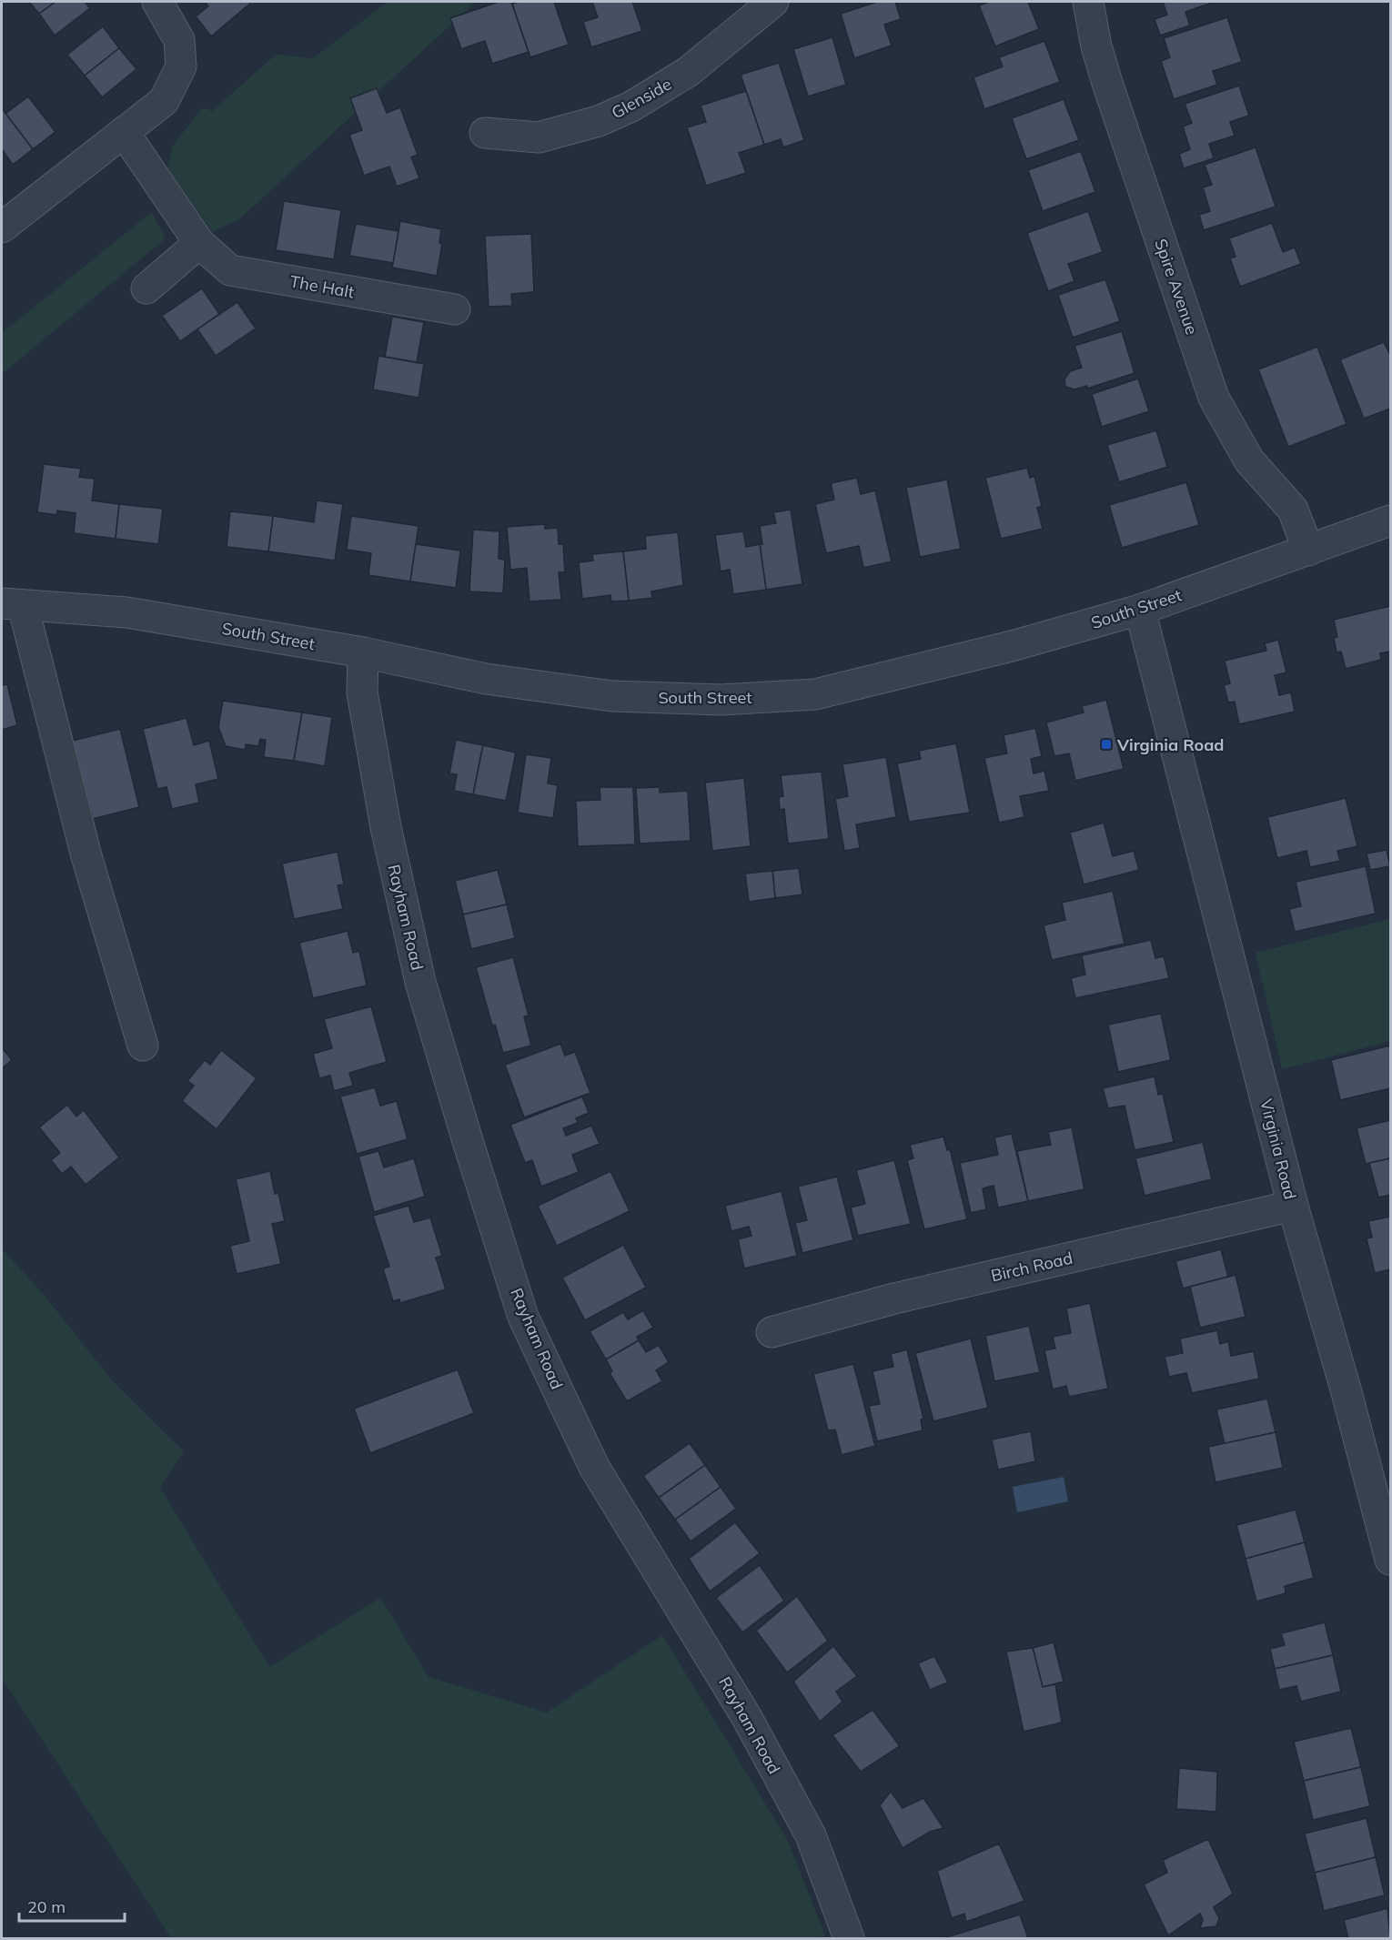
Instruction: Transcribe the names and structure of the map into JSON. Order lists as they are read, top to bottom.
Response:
{
  "streets": {
    "street": [
      "Glenside",
      "The Halt",
      "Spire Avenue",
      "South Street",
      "Rayham Road",
      "Virginia Road",
      "Birch Road"
    ]
  },
  "crossings": [
    ["Spire Avenue", "South Street"],
    ["South Street", "Rayham Road"],
    ["South Street", "Virginia Road"],
    ["Virginia Road", "Birch Road"]
  ],
  "places": {
    "transit": ["Virginia Road"]
  },
  "scale_bar": "20 m"
}
